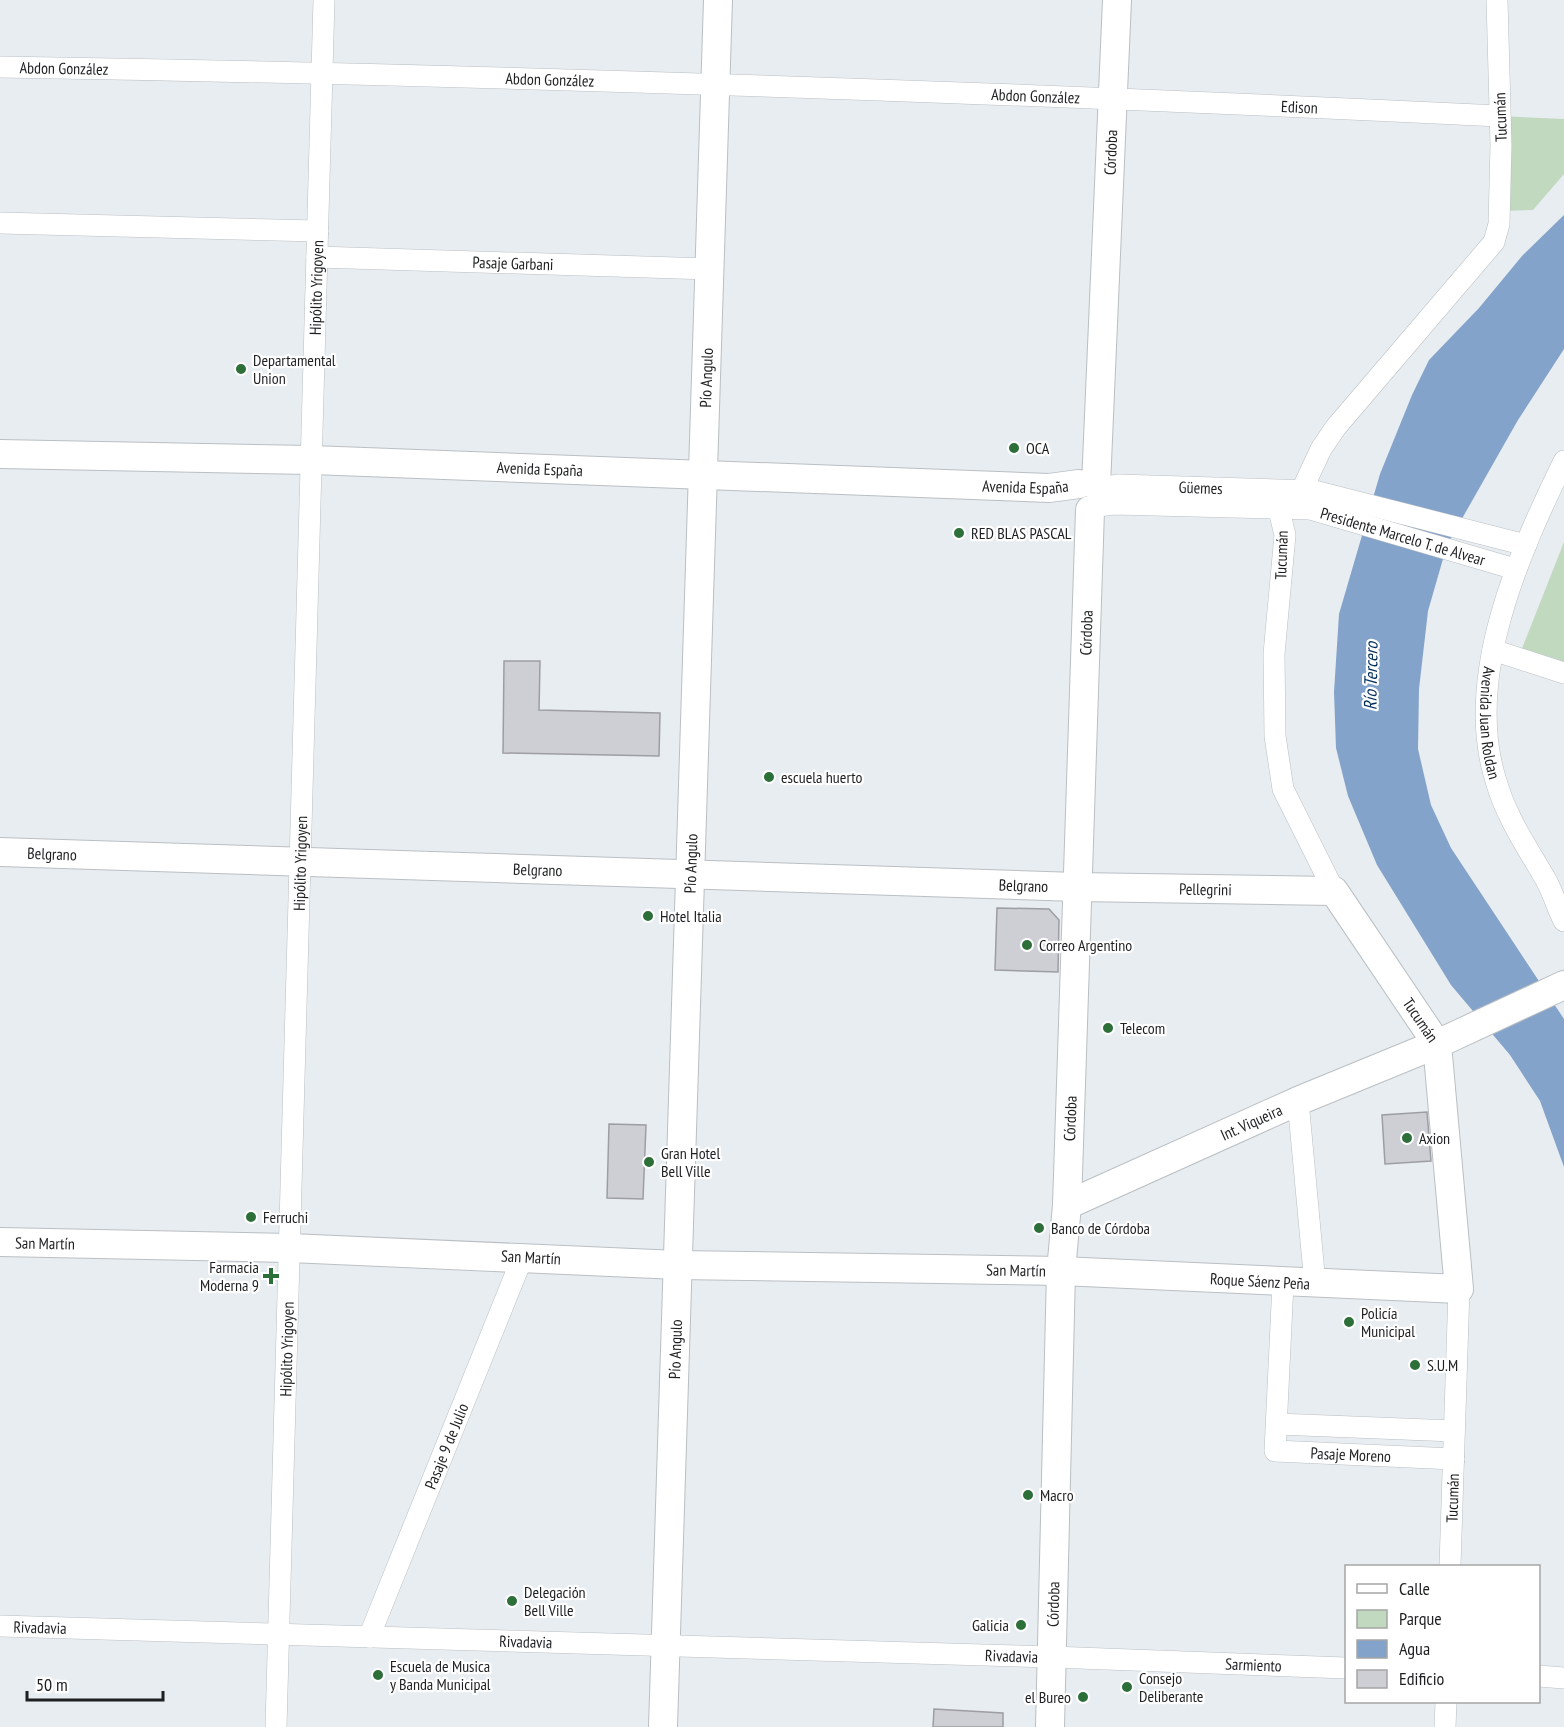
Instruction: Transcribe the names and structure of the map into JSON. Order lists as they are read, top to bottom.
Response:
{
  "streets": {
    "street": [
      "Abdon González",
      "Edison",
      "Tucumán",
      "Córdoba",
      "Pasaje Garbani",
      "Hipólito Yrigoyen",
      "Pío Angulo",
      "Avenida España",
      "Güemes",
      "Presidente Marcelo T. de Alvear",
      "Avenida Juan Roldan",
      "Belgrano",
      "Pellegrini",
      "Int. Viqueira",
      "San Martín",
      "Roque Sáenz Peña",
      "Pasaje 9 de Julio",
      "Pasaje Moreno",
      "Rivadavia",
      "Sarmiento"
    ]
  },
  "crossings": [
    ["Abdon González", "Edison"],
    ["Abdon González", "Córdoba"],
    ["Abdon González", "Hipólito Yrigoyen"],
    ["Abdon González", "Pío Angulo"],
    ["Edison", "Tucumán"],
    ["Edison", "Córdoba"],
    ["Tucumán", "Güemes"],
    ["Tucumán", "Presidente Marcelo T. de Alvear"],
    ["Tucumán", "Pellegrini"],
    ["Tucumán", "Int. Viqueira"],
    ["Tucumán", "Roque Sáenz Peña"],
    ["Tucumán", "Pasaje Moreno"],
    ["Córdoba", "Avenida España"],
    ["Córdoba", "Güemes"],
    ["Córdoba", "Belgrano"],
    ["Córdoba", "Pellegrini"],
    ["Córdoba", "Int. Viqueira"],
    ["Córdoba", "San Martín"],
    ["Córdoba", "Roque Sáenz Peña"],
    ["Córdoba", "Rivadavia"],
    ["Córdoba", "Sarmiento"],
    ["Pasaje Garbani", "Hipólito Yrigoyen"],
    ["Pasaje Garbani", "Pío Angulo"],
    ["Hipólito Yrigoyen", "Avenida España"],
    ["Hipólito Yrigoyen", "Belgrano"],
    ["Hipólito Yrigoyen", "San Martín"],
    ["Hipólito Yrigoyen", "Rivadavia"],
    ["Pío Angulo", "Avenida España"],
    ["Pío Angulo", "Belgrano"],
    ["Pío Angulo", "San Martín"],
    ["Pío Angulo", "Rivadavia"],
    ["Avenida España", "Güemes"],
    ["Güemes", "Presidente Marcelo T. de Alvear"],
    ["Presidente Marcelo T. de Alvear", "Avenida Juan Roldan"],
    ["Belgrano", "Pellegrini"],
    ["San Martín", "Roque Sáenz Peña"],
    ["San Martín", "Pasaje 9 de Julio"],
    ["Roque Sáenz Peña", "Pasaje Moreno"],
    ["Pasaje 9 de Julio", "Rivadavia"],
    ["Rivadavia", "Sarmiento"]
  ],
  "water": ["Río Tercero"],
  "places": {
    "other": [
      "Departamental Union",
      "OCA",
      "RED BLAS PASCAL",
      "escuela huerto",
      "Hotel Italia",
      "Correo Argentino",
      "Telecom",
      "Axion",
      "Gran Hotel Bell Ville",
      "Ferruchi",
      "Banco de Córdoba",
      "Policía Municipal",
      "S.U.M",
      "Macro",
      "Delegación Bell Ville",
      "Galicia",
      "Escuela de Musica y Banda Municipal",
      "Consejo Deliberante",
      "el Bureo"
    ],
    "health": ["Farmacia Moderna 9"]
  },
  "legend": [
    "Calle",
    "Parque",
    "Agua",
    "Edificio"
  ],
  "scale_bar": "50 m"
}
